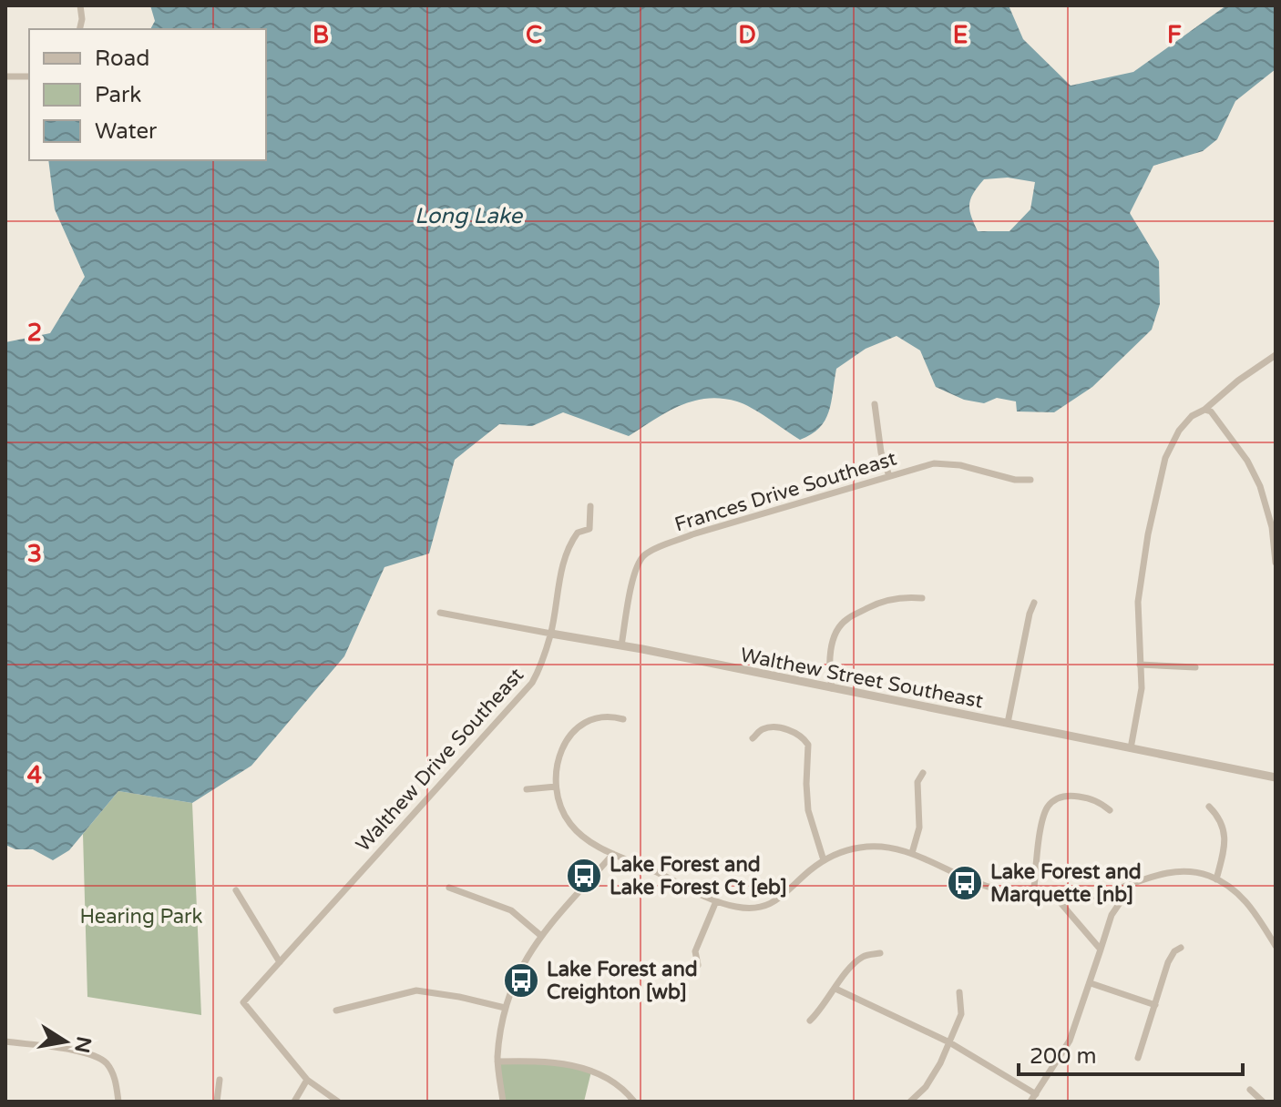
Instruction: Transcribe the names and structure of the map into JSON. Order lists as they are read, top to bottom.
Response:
{
  "streets": {
    "street": ["Frances Drive Southeast", "Walthew Street Southeast", "Walthew Drive Southeast"]
  },
  "crossings": [
    ["Frances Drive Southeast", "Walthew Street Southeast"],
    ["Walthew Street Southeast", "Walthew Drive Southeast"]
  ],
  "water": ["Long Lake"],
  "parks": ["Hearing Park"],
  "places": {
    "bus stop": ["Lake Forest and Lake Forest Ct [eb]", "Lake Forest and Marquette [nb]", "Lake Forest and Creighton [wb]"]
  },
  "legend": ["Road", "Park", "Water"],
  "scale_bar": "200 m",
  "north": "right",
  "grid": {
    "columns": [
      "B",
      "C",
      "D",
      "E",
      "F"
    ],
    "rows": ["2", "3", "4"]
  }
}
